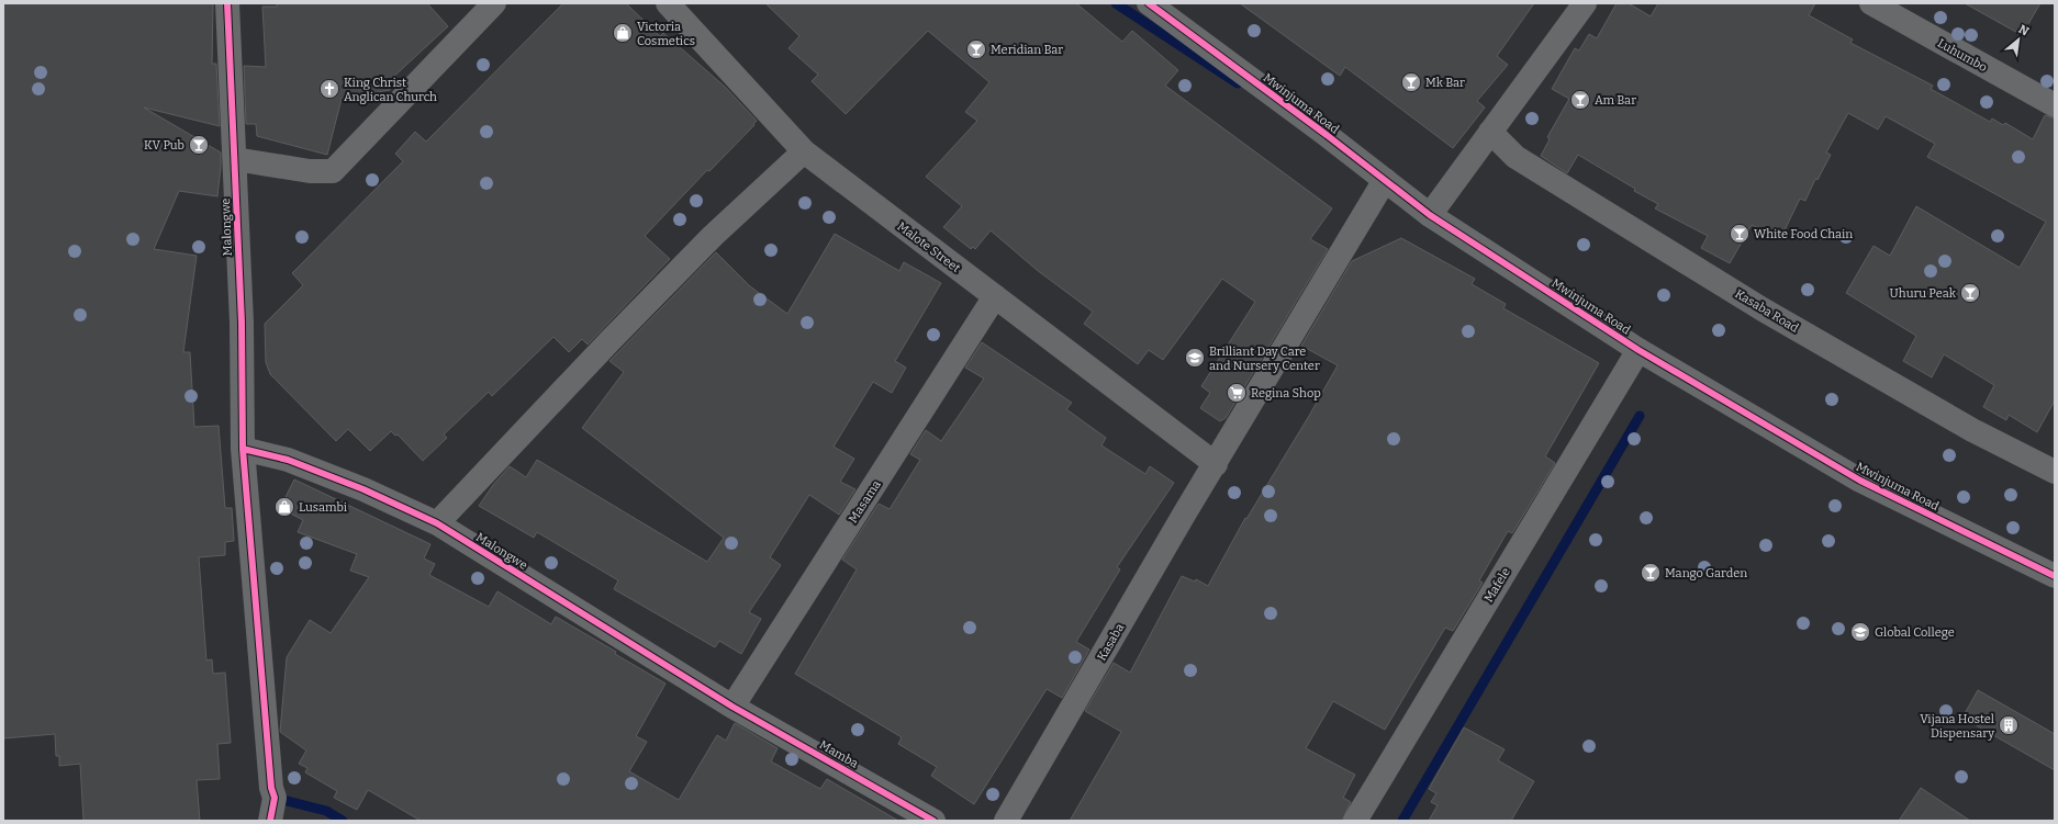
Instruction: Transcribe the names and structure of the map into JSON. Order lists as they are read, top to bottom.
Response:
{
  "streets": {
    "street": [
      "Luhumbo",
      "Mwinjuma Road",
      "Malongwe",
      "Malote Street",
      "Kasaba Road",
      "Masama",
      "Mafele",
      "Kasaba",
      "Mamba"
    ]
  },
  "crossings": [
    ["Mwinjuma Road", "Mafele"],
    ["Mwinjuma Road", "Kasaba"],
    ["Malongwe", "Masama"],
    ["Malongwe", "Mamba"],
    ["Malote Street", "Masama"],
    ["Malote Street", "Kasaba"],
    ["Masama", "Mamba"]
  ],
  "places": {
    "shop": ["Victoria Cosmetics", "Lusambi"],
    "bar": [
      "Meridian Bar",
      "Mk Bar",
      "Am Bar",
      "KV Pub",
      "White Food Chain",
      "Uhuru Peak",
      "Mango Garden"
    ],
    "church": ["King Christ Anglican Church"],
    "school or university": ["Brilliant Day Care and Nursery Center", "Global College"],
    "supermarket": ["Regina Shop"],
    "building": ["Vijana Hostel Dispensary"]
  },
  "north": "top right"
}
